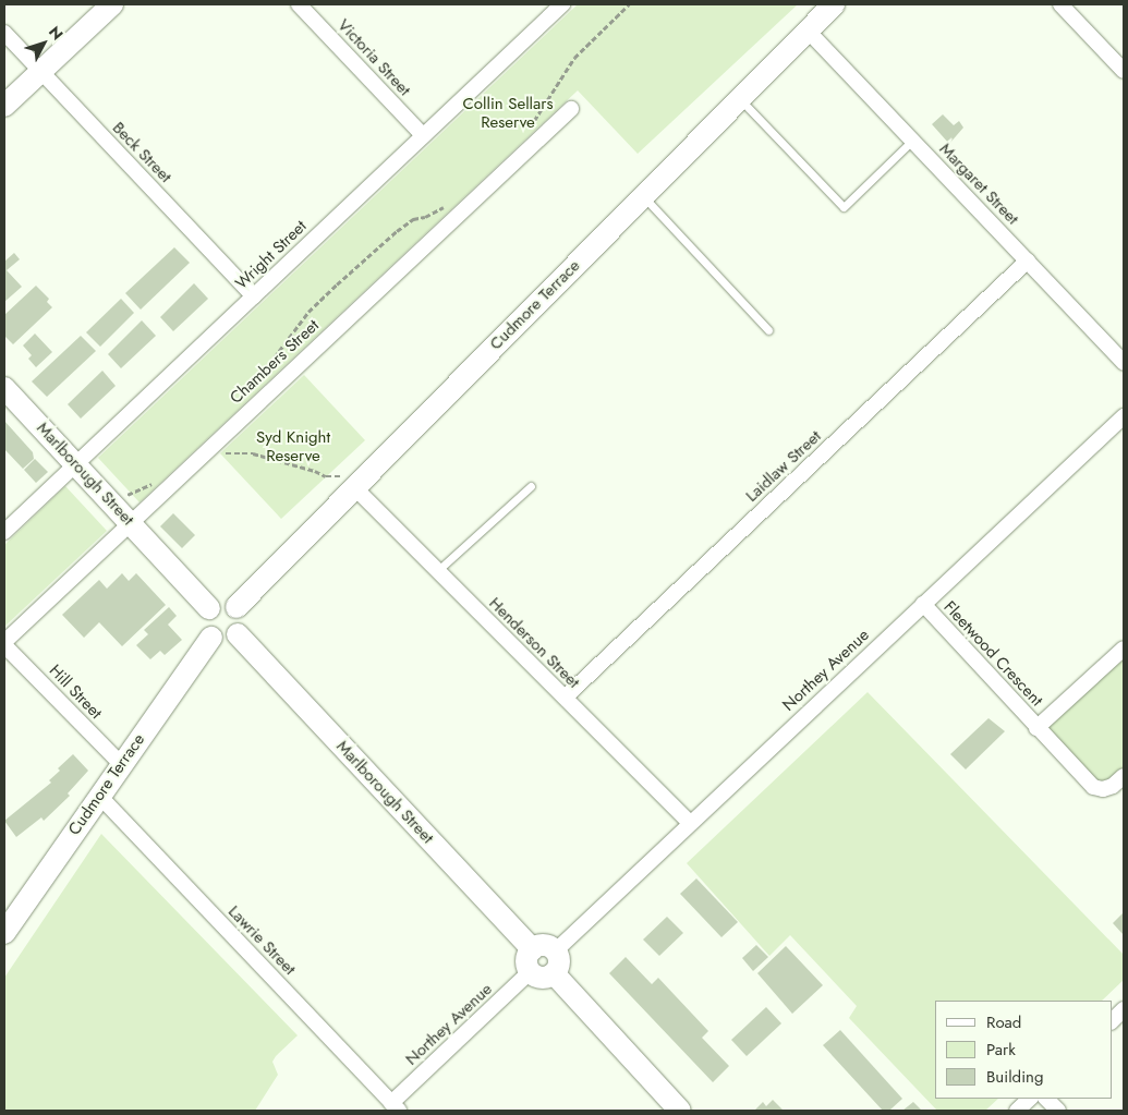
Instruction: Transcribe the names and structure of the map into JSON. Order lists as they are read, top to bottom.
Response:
{
  "streets": {
    "street": [
      "Victoria Street",
      "Beck Street",
      "Margaret Street",
      "Wright Street",
      "Cudmore Terrace",
      "Chambers Street",
      "Laidlaw Street",
      "Marlborough Street",
      "Henderson Street",
      "Fleetwood Crescent",
      "Northey Avenue",
      "Hill Street",
      "Lawrie Street"
    ]
  },
  "crossings": [
    ["Victoria Street", "Wright Street"],
    ["Beck Street", "Wright Street"],
    ["Margaret Street", "Cudmore Terrace"],
    ["Margaret Street", "Laidlaw Street"],
    ["Wright Street", "Marlborough Street"],
    ["Cudmore Terrace", "Marlborough Street"],
    ["Cudmore Terrace", "Henderson Street"],
    ["Cudmore Terrace", "Hill Street"],
    ["Cudmore Terrace", "Lawrie Street"],
    ["Chambers Street", "Marlborough Street"],
    ["Chambers Street", "Hill Street"],
    ["Laidlaw Street", "Henderson Street"],
    ["Marlborough Street", "Northey Avenue"],
    ["Henderson Street", "Northey Avenue"],
    ["Fleetwood Crescent", "Northey Avenue"],
    ["Northey Avenue", "Lawrie Street"]
  ],
  "parks": ["Collin Sellars Reserve", "Syd Knight Reserve"],
  "legend": ["Road", "Park", "Building"],
  "north": "top right"
}
